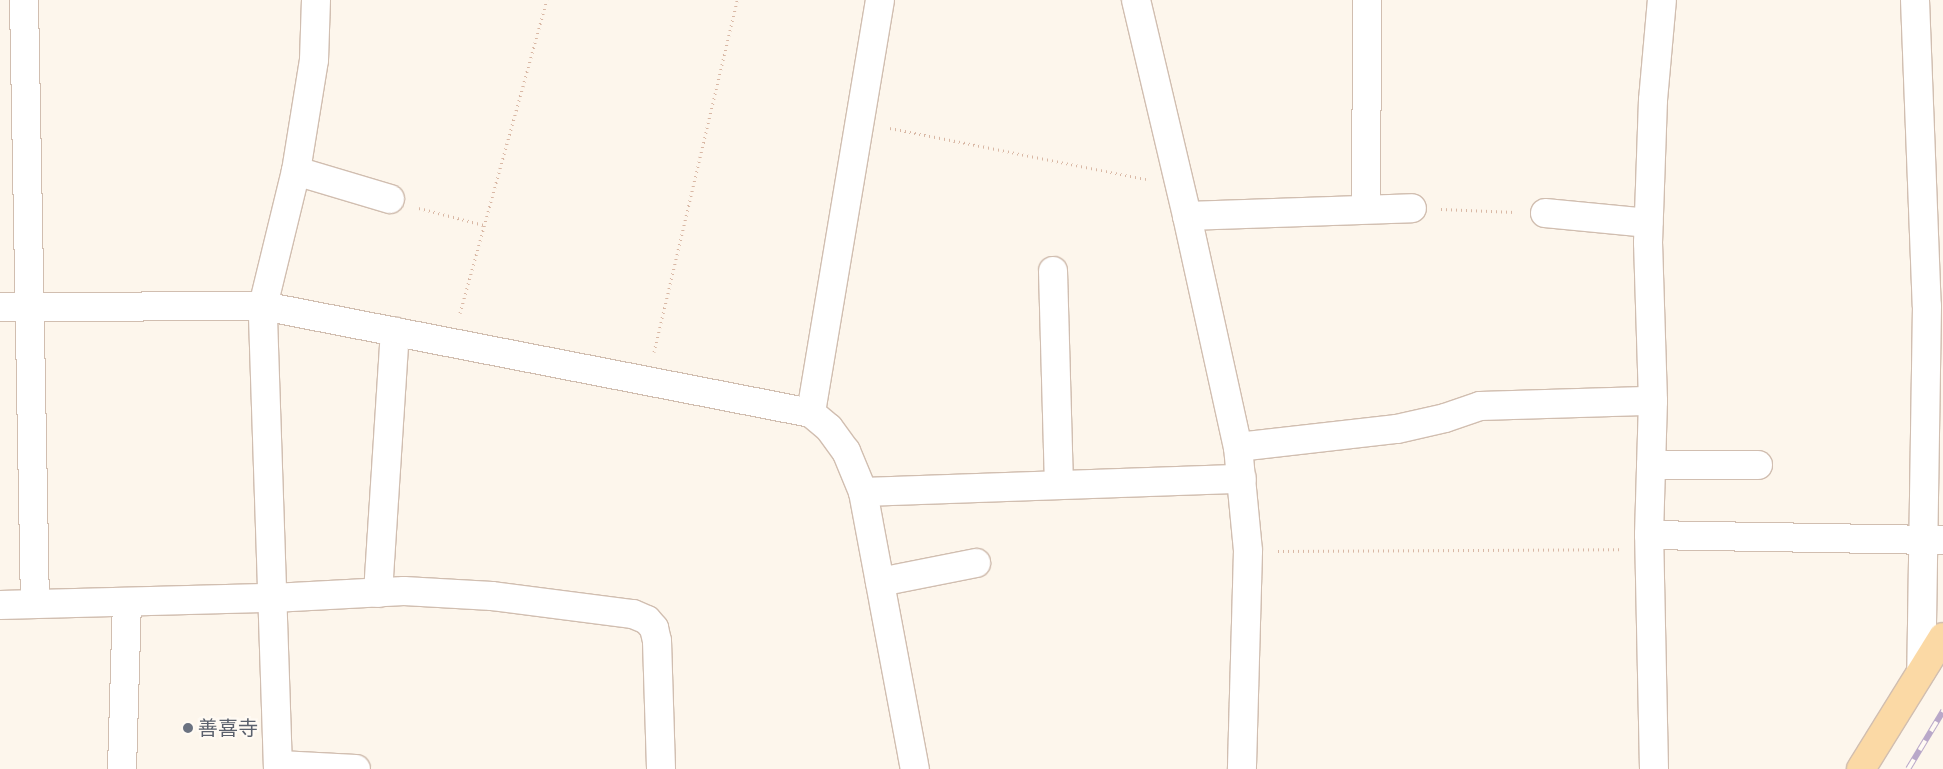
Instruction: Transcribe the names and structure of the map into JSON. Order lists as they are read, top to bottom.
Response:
{
  "places": ["善喜寺"]
}
